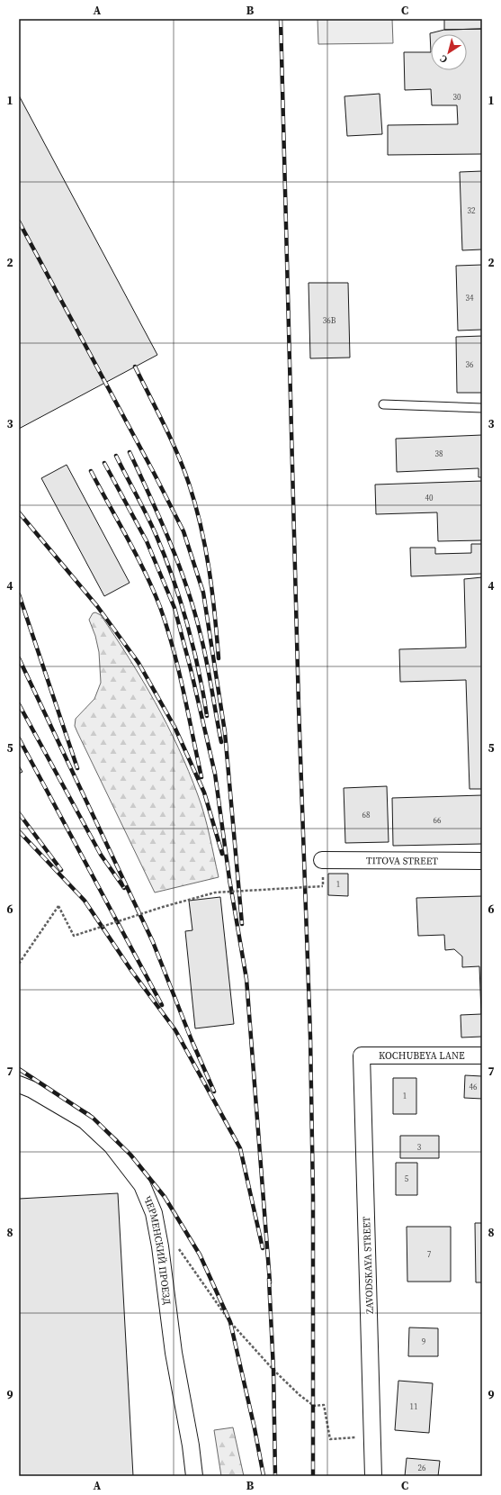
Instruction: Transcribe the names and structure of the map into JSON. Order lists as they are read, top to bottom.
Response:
{
  "streets": {
    "street": [
      "TITOVA STREET",
      "KOCHUBEYA LANE",
      "ЧЕРМЕНСКИЙ ПРОЕЗД",
      "ZAVODSKAYA STREET"
    ]
  },
  "crossings": [
    ["KOCHUBEYA LANE", "ZAVODSKAYA STREET"]
  ],
  "house_numbers": [
    "30",
    "32",
    "34",
    "36В",
    "36",
    "38",
    "40",
    "68",
    "66",
    "1",
    "46",
    "1",
    "3",
    "5",
    "7",
    "9",
    "11",
    "26"
  ],
  "north": "bottom left",
  "grid": {
    "columns": ["A", "B", "C"],
    "rows": [
      "1",
      "2",
      "3",
      "4",
      "5",
      "6",
      "7",
      "8",
      "9"
    ]
  }
}
